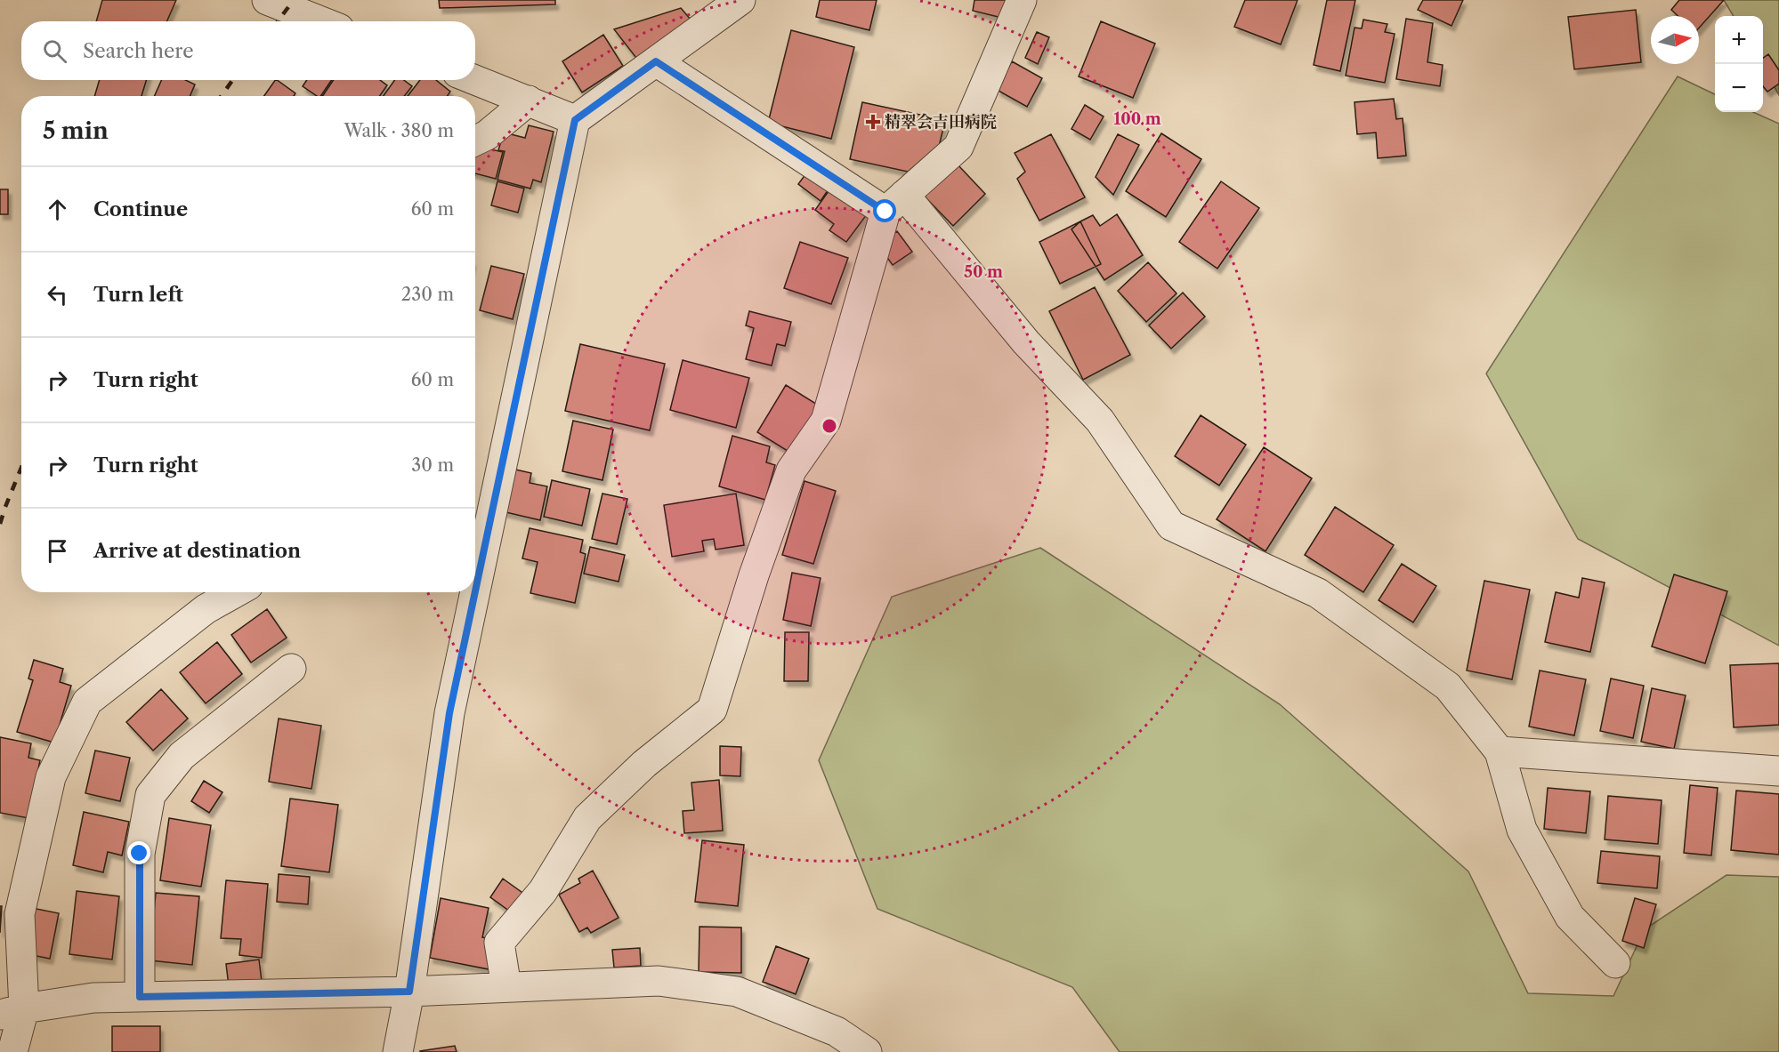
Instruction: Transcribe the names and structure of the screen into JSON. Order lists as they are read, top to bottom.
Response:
{
  "places": {
    "health": ["精翠会吉田病院"]
  },
  "north": "right",
  "page": {
    "map_buttons": ["+", "−"],
    "search": "Search here",
    "heading": ["5 min", "Walk · 380 m"],
    "list": [
      ["Continue", "60 m"],
      ["Turn left", "230 m"],
      ["Turn right", "60 m"],
      ["Turn right", "30 m"],
      "Arrive at destination"
    ]
  },
  "rings": ["100 m", "50 m"]
}
